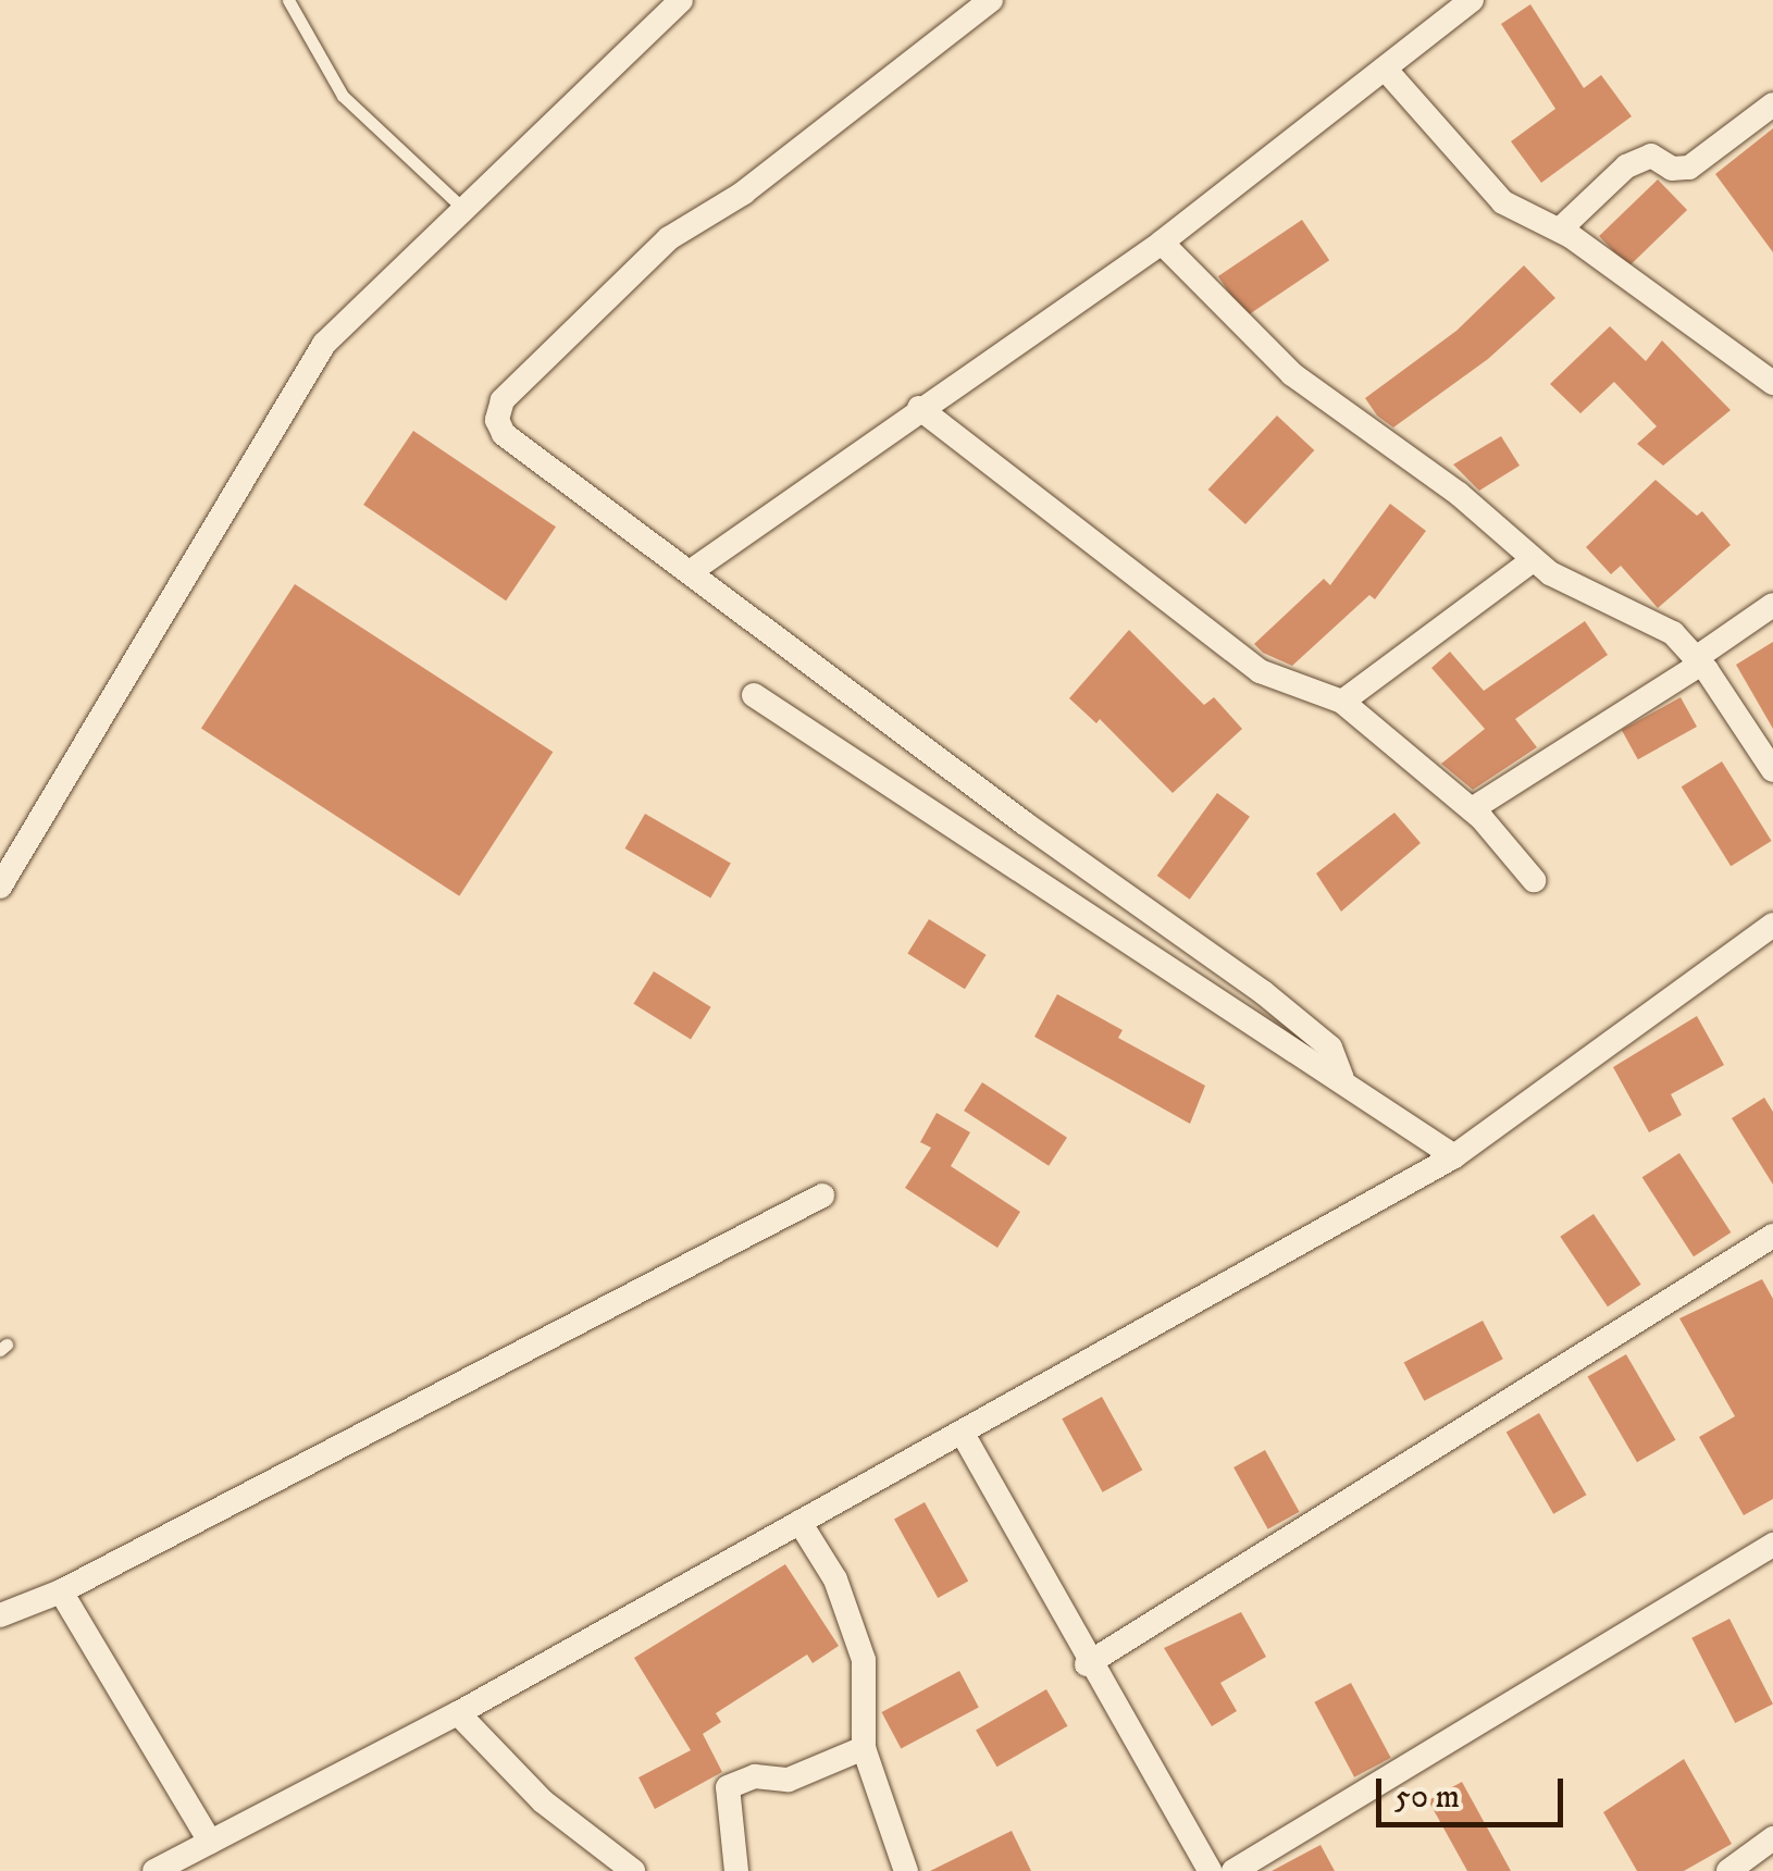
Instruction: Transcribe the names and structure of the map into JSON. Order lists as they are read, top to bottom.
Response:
{
  "scale_bar": "50 m"
}
